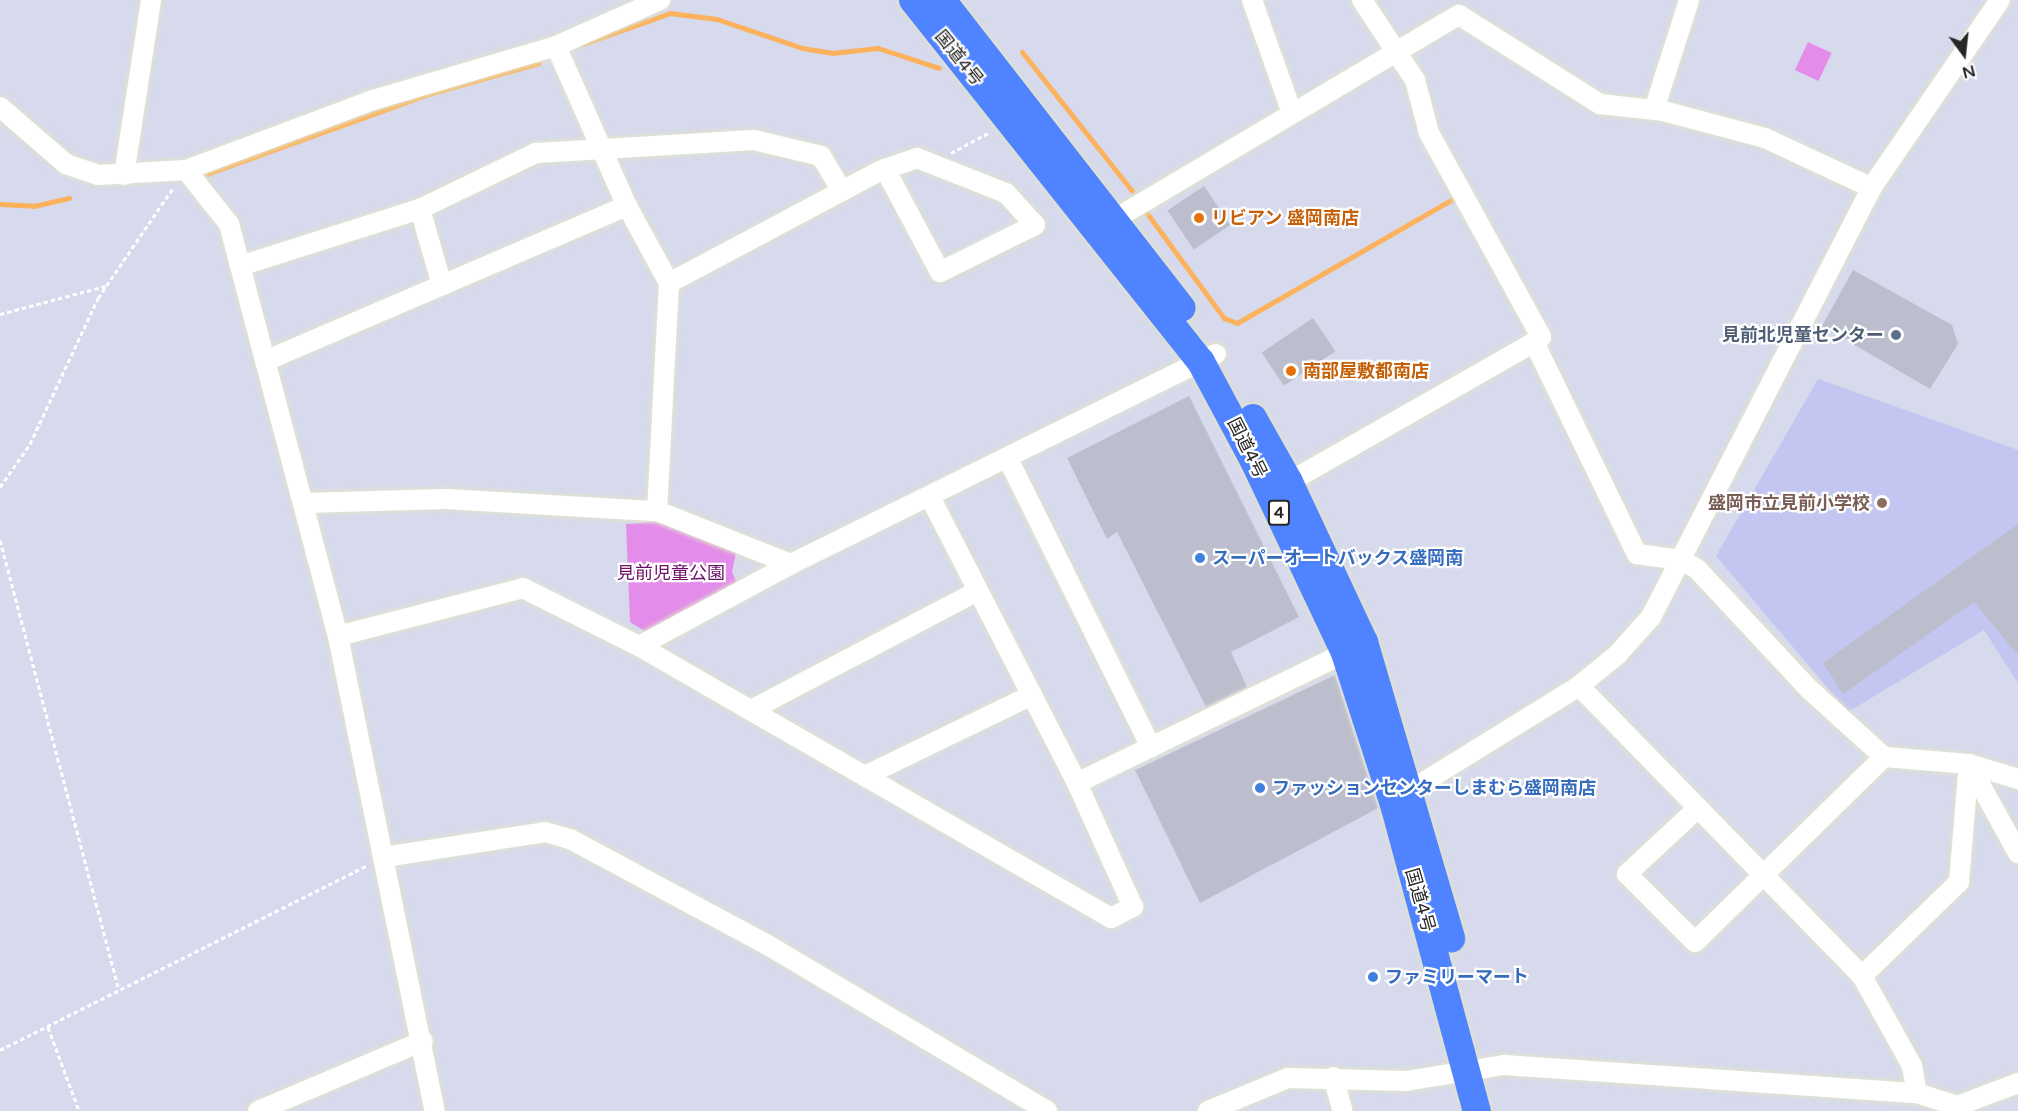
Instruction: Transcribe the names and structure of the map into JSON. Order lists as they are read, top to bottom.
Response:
{
  "streets": {
    "highway": ["国道4号", "4"]
  },
  "parks": ["見前児童公園"],
  "places": [
    "リビアン 盛岡南店",
    "見前北児童センター",
    "南部屋敷都南店",
    "盛岡市立見前小学校",
    "スーパーオートバックス盛岡南",
    "ファッションセンターしまむら盛岡南店",
    "ファミリーマート"
  ],
  "north": "bottom"
}
